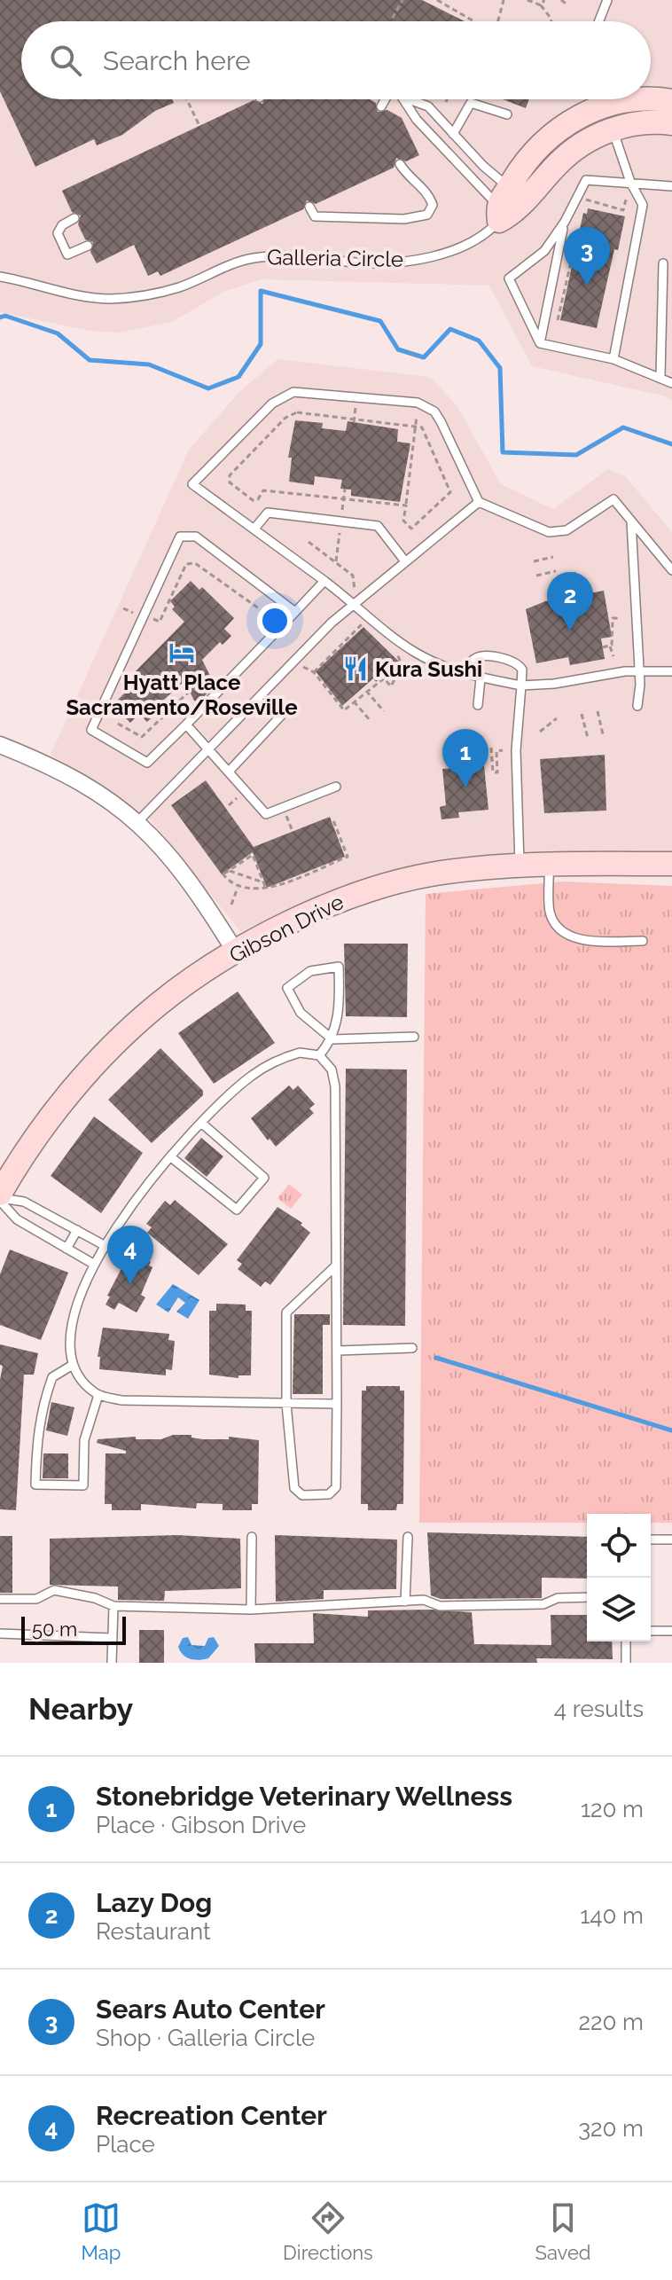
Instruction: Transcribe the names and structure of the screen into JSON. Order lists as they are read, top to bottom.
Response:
{
  "streets": {
    "street": ["Galleria Circle", "Gibson Drive"]
  },
  "places": {
    "hotel": ["Hyatt Place Sacramento/Roseville"],
    "restaurant": ["Kura Sushi"]
  },
  "scale_bar": "50 m",
  "page": {
    "search": "Search here",
    "pins": [
      "3",
      "2",
      "1",
      "4"
    ],
    "scale": "50 m",
    "heading": ["Nearby", "4 results"],
    "list": [
      {
        "mark": "1",
        "name": "Stonebridge Veterinary Wellness",
        "note": "Place · Gibson Drive",
        "value": "120 m"
      },
      {
        "mark": "2",
        "name": "Lazy Dog",
        "note": "Restaurant",
        "value": "140 m"
      },
      {
        "mark": "3",
        "name": "Sears Auto Center",
        "note": "Shop · Galleria Circle",
        "value": "220 m"
      },
      {
        "mark": "4",
        "name": "Recreation Center",
        "note": "Place",
        "value": "320 m"
      }
    ],
    "nav": ["Map", "Directions", "Saved"]
  }
}
